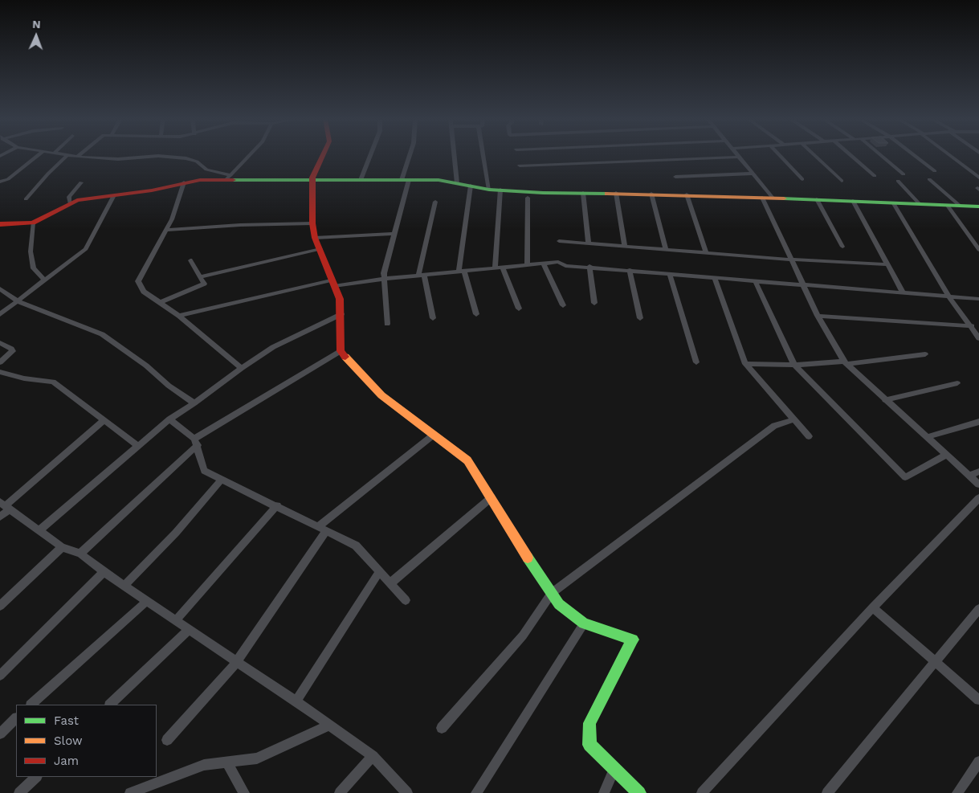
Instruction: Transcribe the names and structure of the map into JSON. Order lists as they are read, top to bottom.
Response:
{
  "legend": ["Fast", "Slow", "Jam"],
  "north": "top"
}
